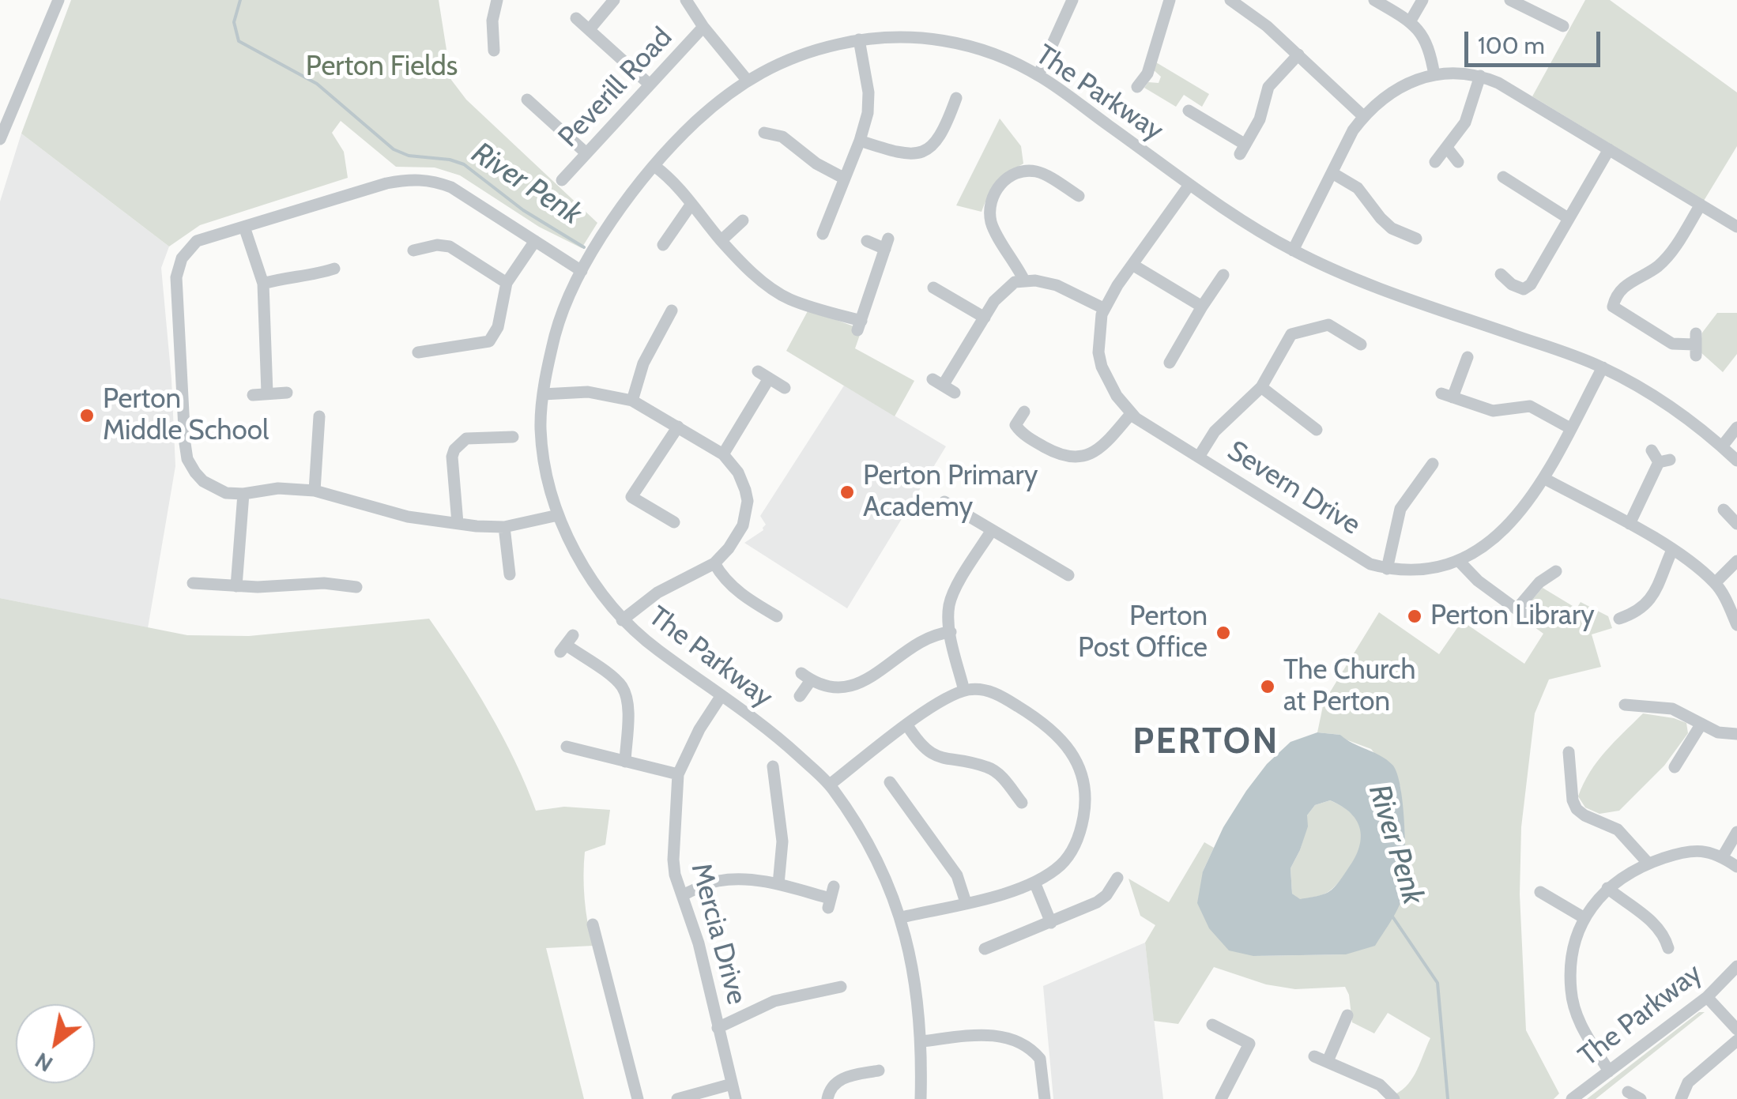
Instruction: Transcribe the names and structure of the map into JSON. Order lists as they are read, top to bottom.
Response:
{
  "streets": {
    "street": [
      "Peverill Road",
      "The Parkway",
      "Severn Drive",
      "Mercia Drive"
    ]
  },
  "crossings": [
    ["The Parkway", "Severn Drive"],
    ["The Parkway", "Mercia Drive"]
  ],
  "districts": ["PERTON"],
  "water": ["River Penk"],
  "parks": ["Perton Fields"],
  "places": [
    "Perton Middle School",
    "Perton Primary Academy",
    "Perton Library",
    "Perton Post Office",
    "The Church at Perton"
  ],
  "scale_bar": "100 m",
  "north": "bottom left"
}
